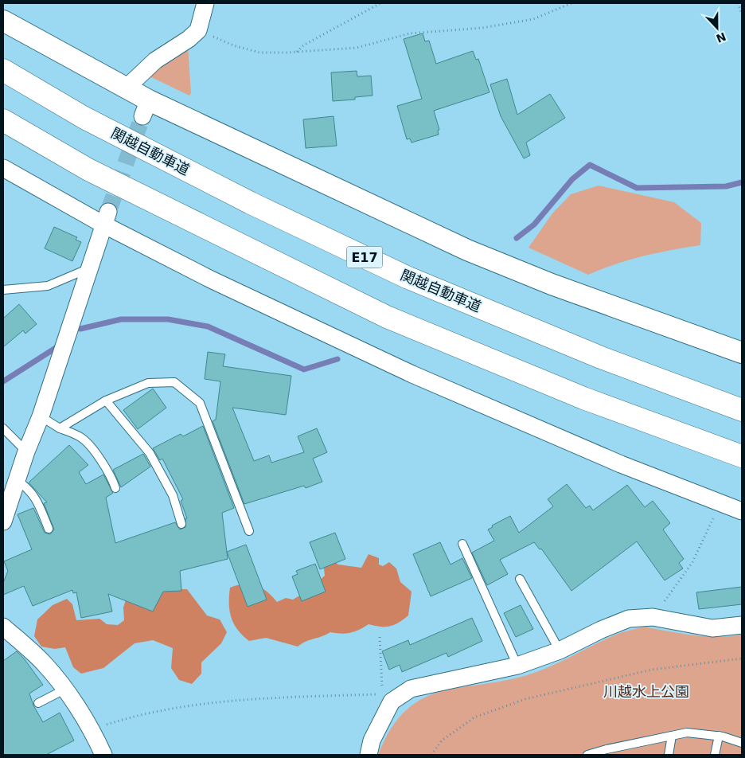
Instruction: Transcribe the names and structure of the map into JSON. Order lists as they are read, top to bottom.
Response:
{
  "streets": {
    "highway": ["関越自動車道", "E17"]
  },
  "parks": ["川越水上公園"],
  "north": "bottom"
}
